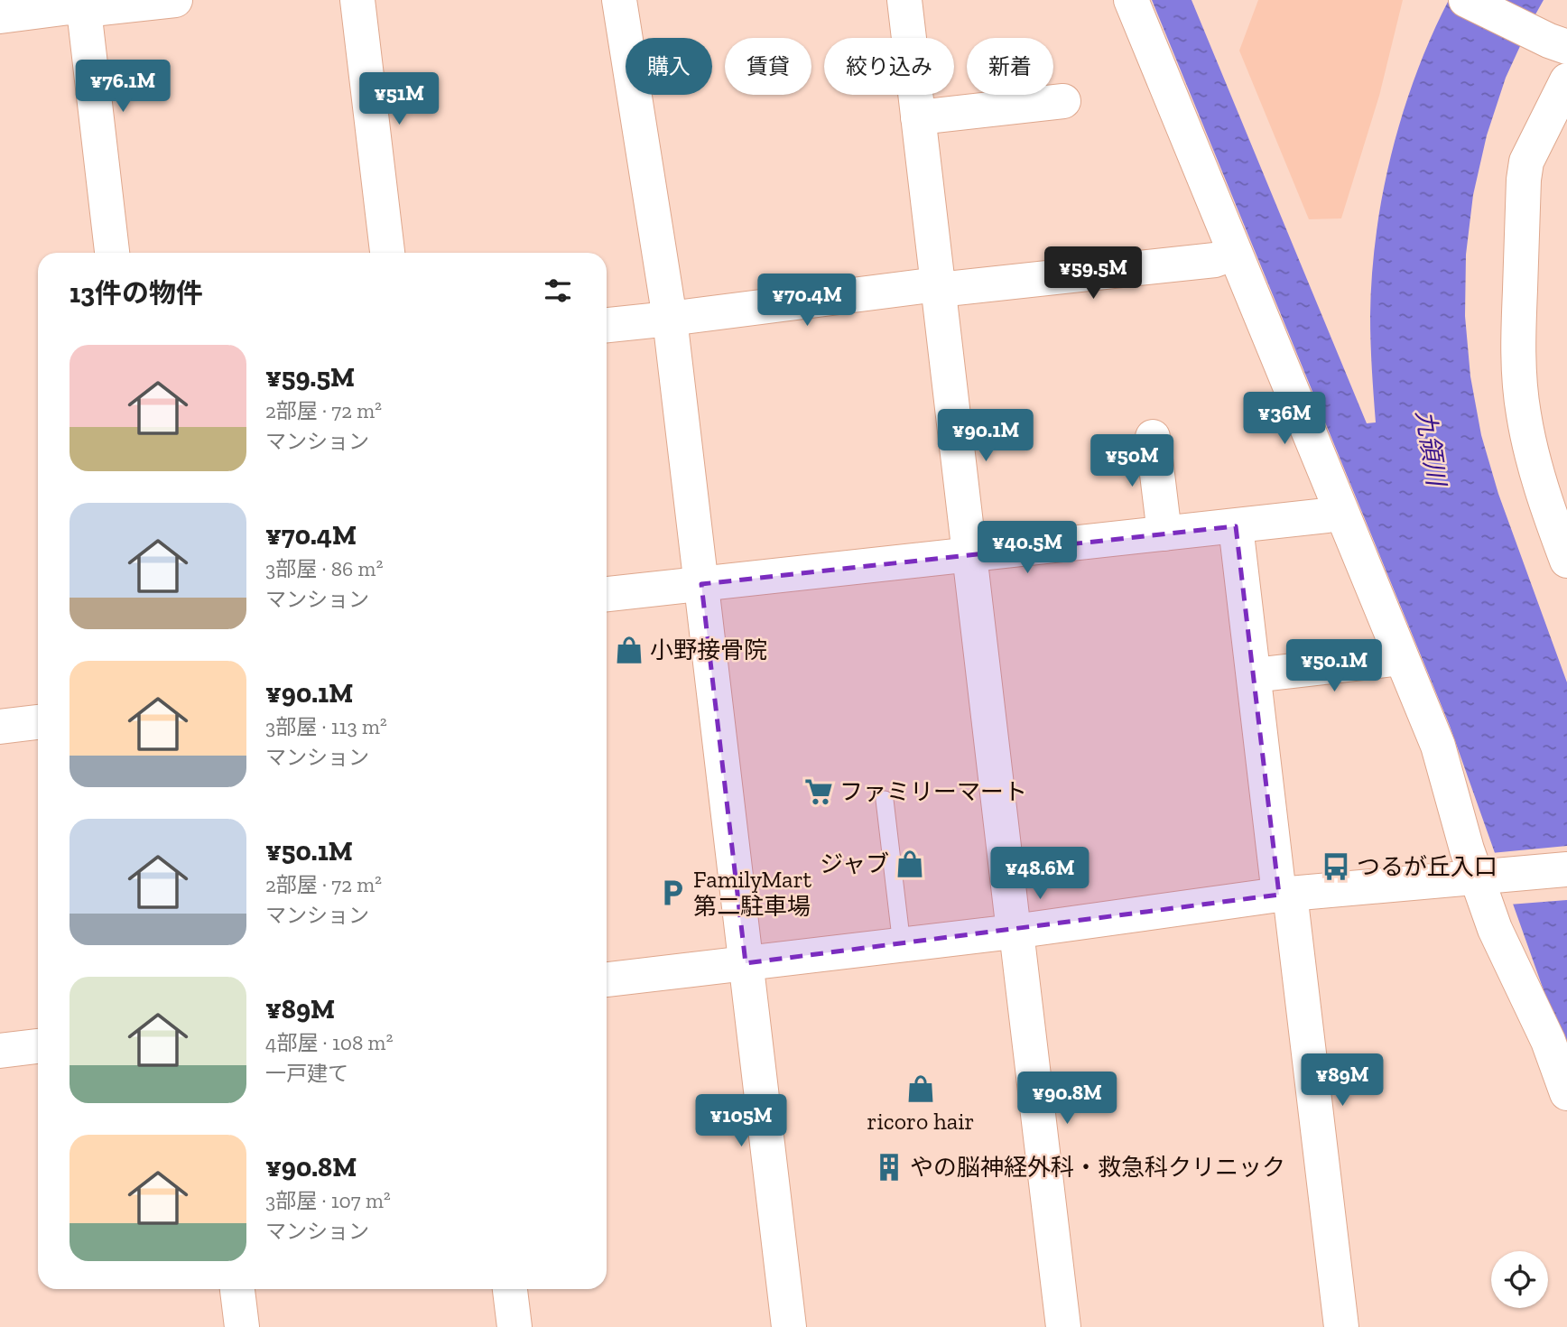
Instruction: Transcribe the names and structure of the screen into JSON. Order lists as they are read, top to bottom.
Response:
{
  "water": ["九領川"],
  "places": {
    "shop": ["小野接骨院", "ジャブ", "ricoro hair"],
    "supermarket": ["ファミリーマート"],
    "bus stop": ["つるが丘入口"],
    "parking": ["FamilyMart 第二駐車場"],
    "building": ["やの脳神経外科・救急科クリニック"]
  },
  "page": {
    "chip": [
      "購入",
      "賃貸",
      "絞り込み",
      "新着"
    ],
    "price": [
      "¥76.1M",
      "¥51M",
      "¥59.5M",
      "¥70.4M",
      "¥36M",
      "¥90.1M",
      "¥50M",
      "¥40.5M",
      "¥50.1M",
      "¥48.6M",
      "¥89M",
      "¥90.8M",
      "¥105M"
    ],
    "heading": "13件の物件",
    "list": [
      {
        "name": "¥59.5M",
        "note": "2部屋 · 72 m² · マンション"
      },
      {
        "name": "¥70.4M",
        "note": "3部屋 · 86 m² · マンション"
      },
      {
        "name": "¥90.1M",
        "note": "3部屋 · 113 m² · マンション"
      },
      {
        "name": "¥50.1M",
        "note": "2部屋 · 72 m² · マンション"
      },
      {
        "name": "¥89M",
        "note": "4部屋 · 108 m² · 一戸建て"
      },
      {
        "name": "¥90.8M",
        "note": "3部屋 · 107 m² · マンション"
      }
    ]
  }
}
